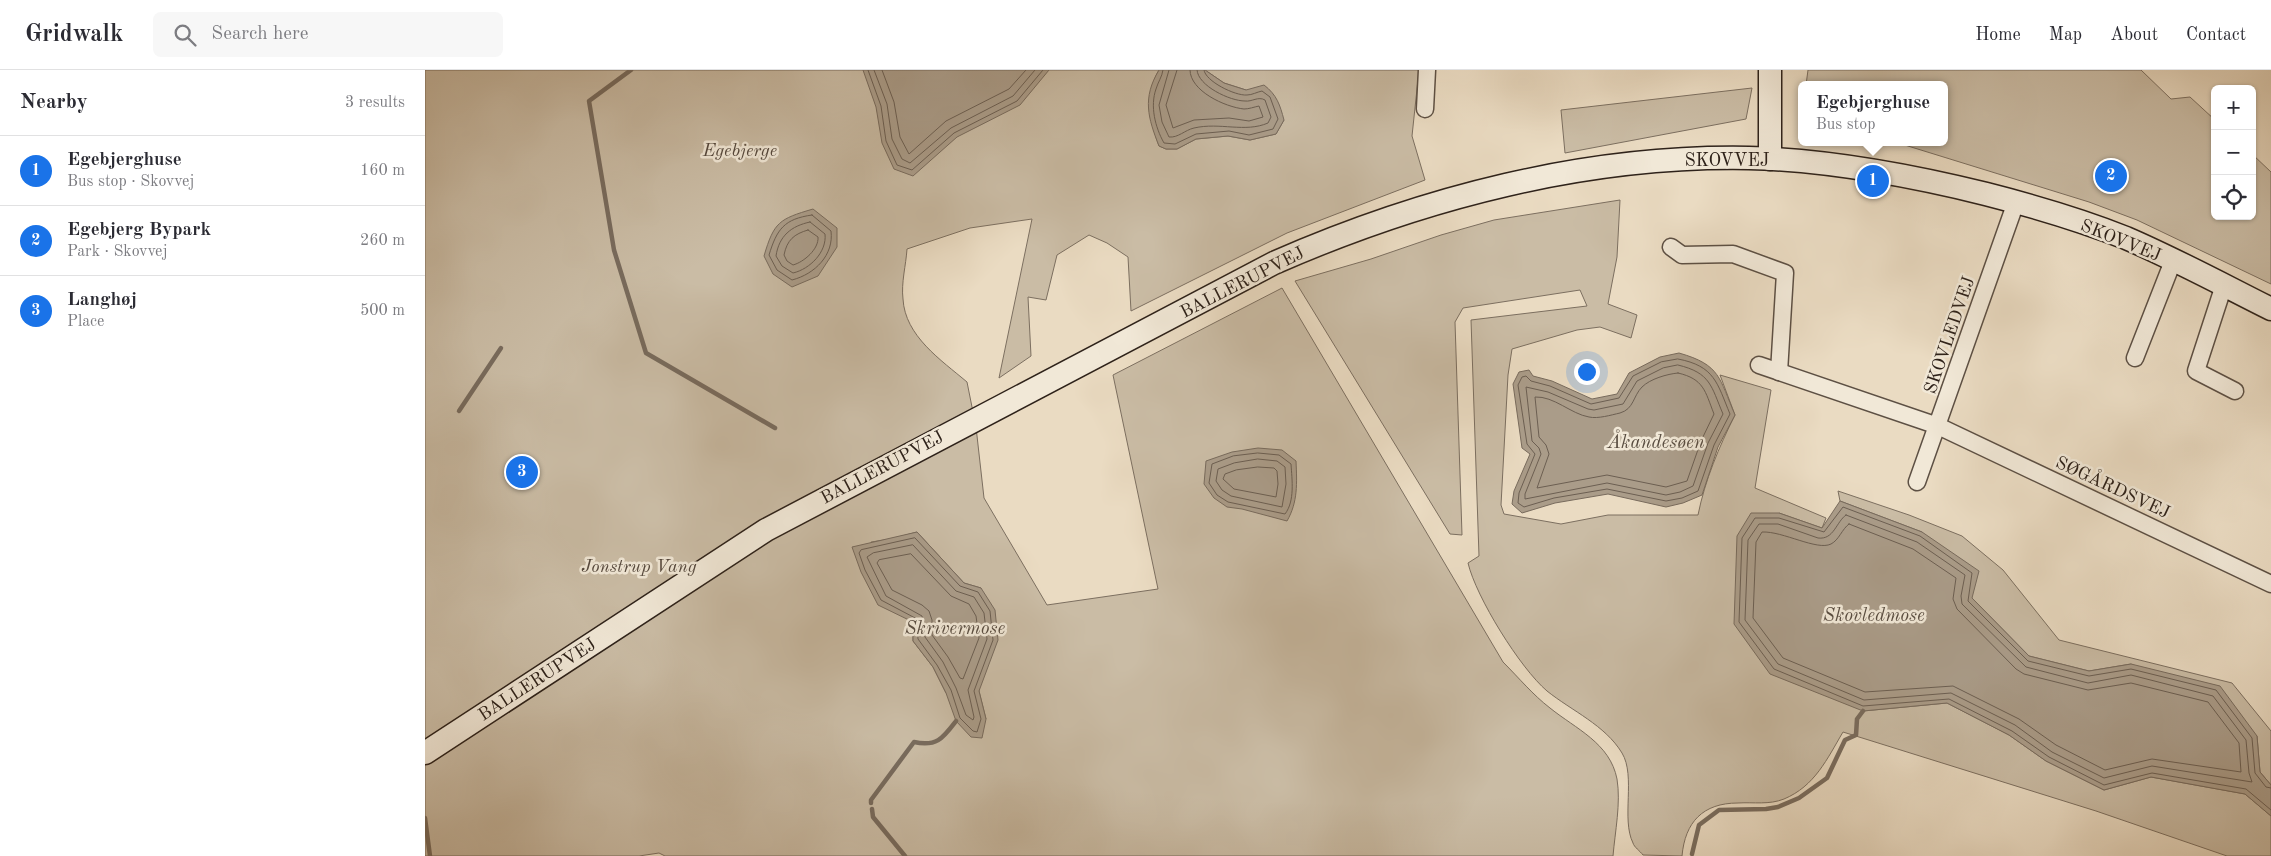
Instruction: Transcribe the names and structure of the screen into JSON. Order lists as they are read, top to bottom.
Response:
{
  "streets": {
    "street": [
      "SKOVVEJ",
      "BALLERUPVEJ",
      "SKOVLEDVEJ",
      "SØGÅRDSVEJ"
    ]
  },
  "crossings": [
    ["SKOVVEJ", "BALLERUPVEJ"],
    ["SKOVVEJ", "SKOVLEDVEJ"],
    ["SKOVLEDVEJ", "SØGÅRDSVEJ"]
  ],
  "water": ["Åkandesøen", "Skovledmose", "Skrivermose"],
  "parks": ["Egebjerge", "Jonstrup Vang"],
  "page": {
    "header": "Gridwalk",
    "search": "Search here",
    "nav": [
      "Home",
      "Map",
      "About",
      "Contact"
    ],
    "heading": ["Nearby", "3 results"],
    "popup": ["Egebjerghuse", "Bus stop"],
    "map_buttons": ["+", "−"],
    "list": [
      {
        "mark": "1",
        "name": "Egebjerghuse",
        "note": "Bus stop · Skovvej",
        "value": "160 m"
      },
      {
        "mark": "2",
        "name": "Egebjerg Bypark",
        "note": "Park · Skovvej",
        "value": "260 m"
      },
      {
        "mark": "3",
        "name": "Langhøj",
        "note": "Place",
        "value": "500 m"
      }
    ],
    "pins": ["2", "1", "3"]
  }
}
